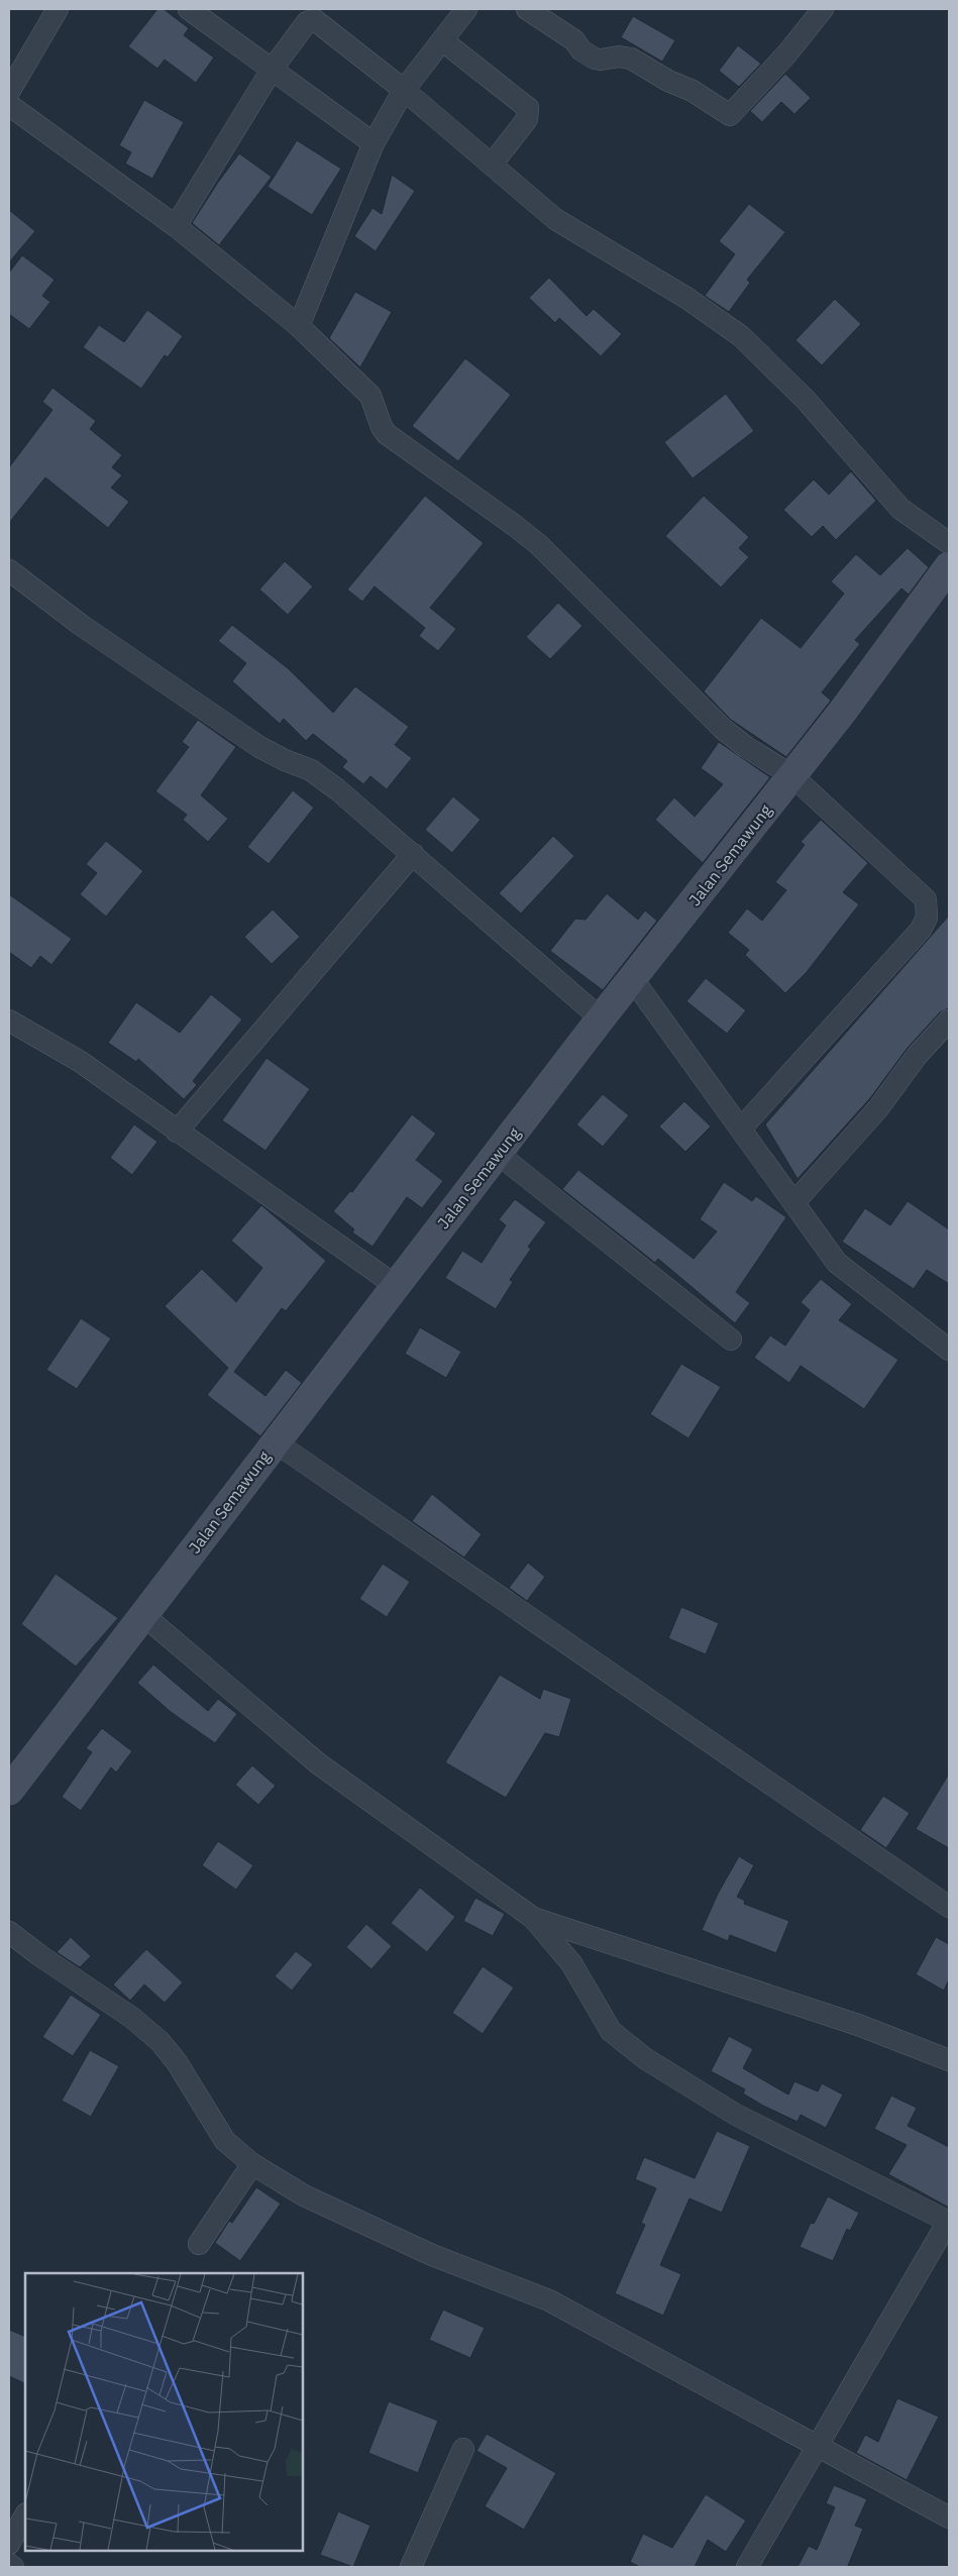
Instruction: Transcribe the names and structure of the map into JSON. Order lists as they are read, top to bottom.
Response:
{
  "streets": {
    "street": ["Jalan Semawung"]
  }
}
